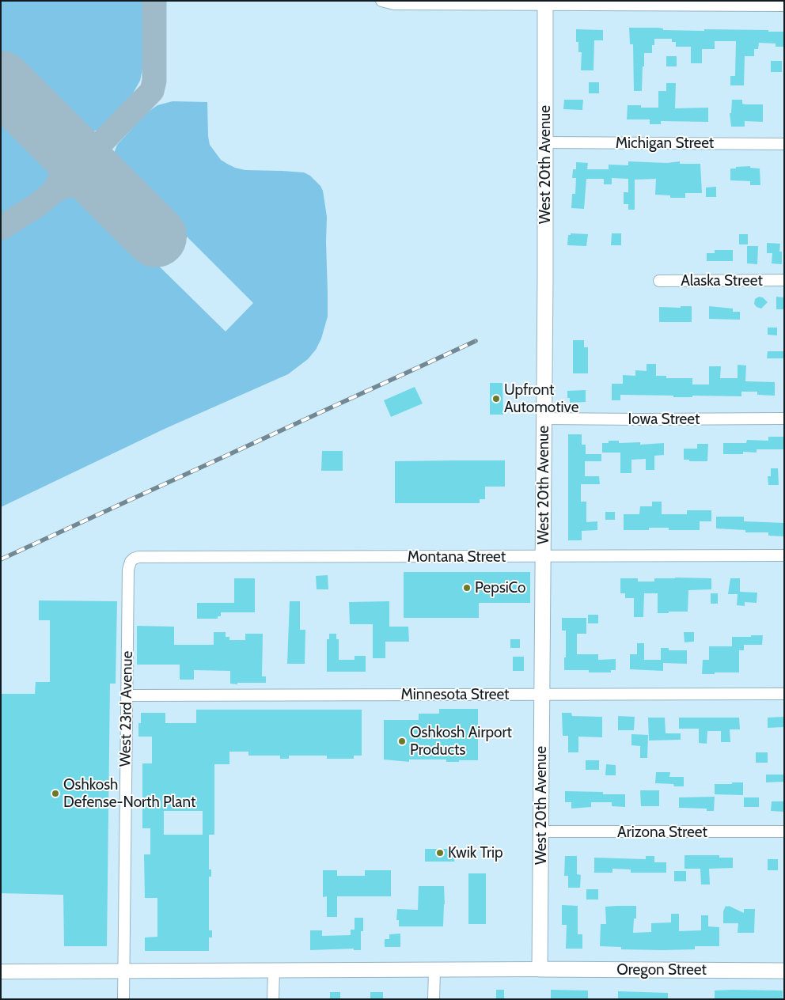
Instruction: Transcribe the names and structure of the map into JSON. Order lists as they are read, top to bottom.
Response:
{
  "streets": {
    "main road": ["West 20th Avenue", "Oregon Street"],
    "street": [
      "Michigan Street",
      "Alaska Street",
      "Iowa Street",
      "Montana Street",
      "Minnesota Street",
      "West 23rd Avenue",
      "Arizona Street"
    ]
  },
  "crossings": [
    ["Michigan Street", "West 20th Avenue"],
    ["West 20th Avenue", "Iowa Street"],
    ["West 20th Avenue", "Montana Street"],
    ["West 20th Avenue", "Minnesota Street"],
    ["West 20th Avenue", "Arizona Street"],
    ["West 20th Avenue", "Oregon Street"],
    ["Montana Street", "West 23rd Avenue"],
    ["Minnesota Street", "West 23rd Avenue"]
  ],
  "places": [
    "Upfront Automotive",
    "PepsiCo",
    "Oshkosh Airport Products",
    "Oshkosh Defense-North Plant",
    "Kwik Trip"
  ]
}
